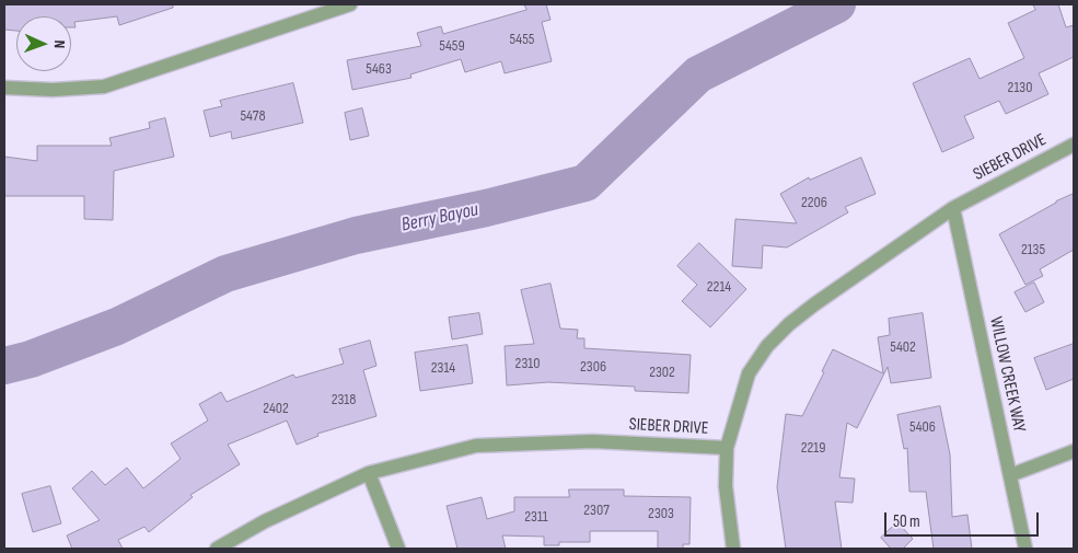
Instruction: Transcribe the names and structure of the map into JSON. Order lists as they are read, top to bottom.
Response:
{
  "streets": {
    "street": ["SIEBER DRIVE", "WILLOW CREEK WAY"]
  },
  "crossings": [
    ["SIEBER DRIVE", "WILLOW CREEK WAY"]
  ],
  "water": ["Berry Bayou"],
  "house_numbers": [
    "5455",
    "5459",
    "5463",
    "2130",
    "5478",
    "2206",
    "2135",
    "2214",
    "5402",
    "2310",
    "2306",
    "2314",
    "2302",
    "2318",
    "2402",
    "5406",
    "2219",
    "2307",
    "2303",
    "2311"
  ],
  "scale_bar": "50 m",
  "north": "right"
}
